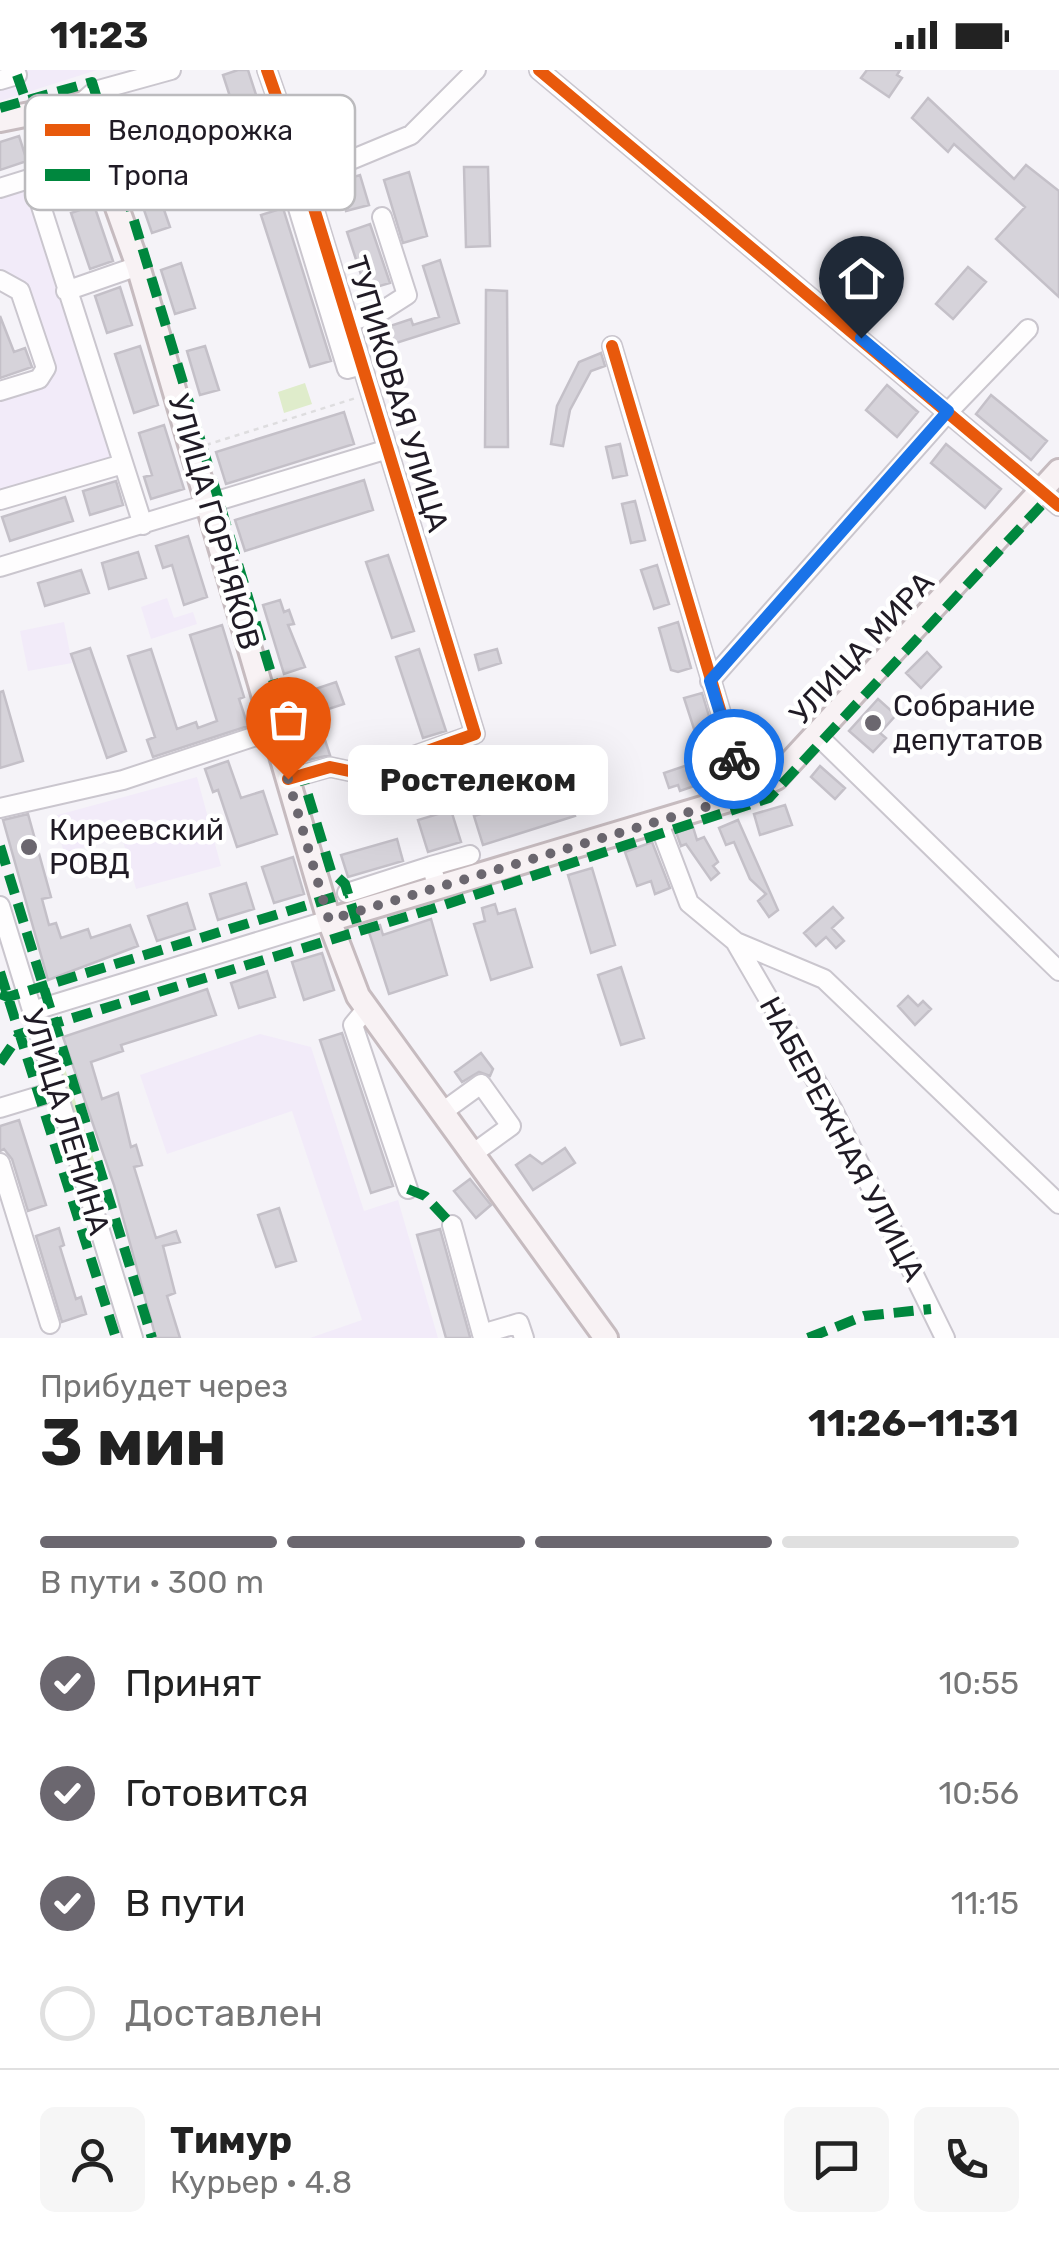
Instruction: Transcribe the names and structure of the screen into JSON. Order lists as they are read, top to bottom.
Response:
{
  "streets": {
    "main road": ["УЛИЦА ГОРНЯКОВ", "УЛИЦА МИРА"],
    "street": ["ТУПИКОВАЯ УЛИЦА", "УЛИЦА ЛЕНИНА", "НАБЕРЕЖНАЯ УЛИЦА"]
  },
  "crossings": [
    ["ТУПИКОВАЯ УЛИЦА", "УЛИЦА ГОРНЯКОВ"],
    ["УЛИЦА ГОРНЯКОВ", "УЛИЦА МИРА"],
    ["УЛИЦА МИРА", "УЛИЦА ЛЕНИНА"]
  ],
  "places": ["Собрание депутатов", "Ростелеком", "Киреевский РОВД"],
  "legend": ["Велодорожка", "Тропа"],
  "page": {
    "status": "11:23",
    "bubble": "Ростелеком",
    "heading": ["3 мин", "Прибудет через", "11:26–11:31"],
    "panel": ["Тимур", "Курьер · 4.8"],
    "bar": "В пути · 300 m",
    "list": [
      ["Принят", "10:55"],
      ["Готовится", "10:56"],
      ["В пути", "11:15"],
      "Доставлен"
    ]
  }
}
